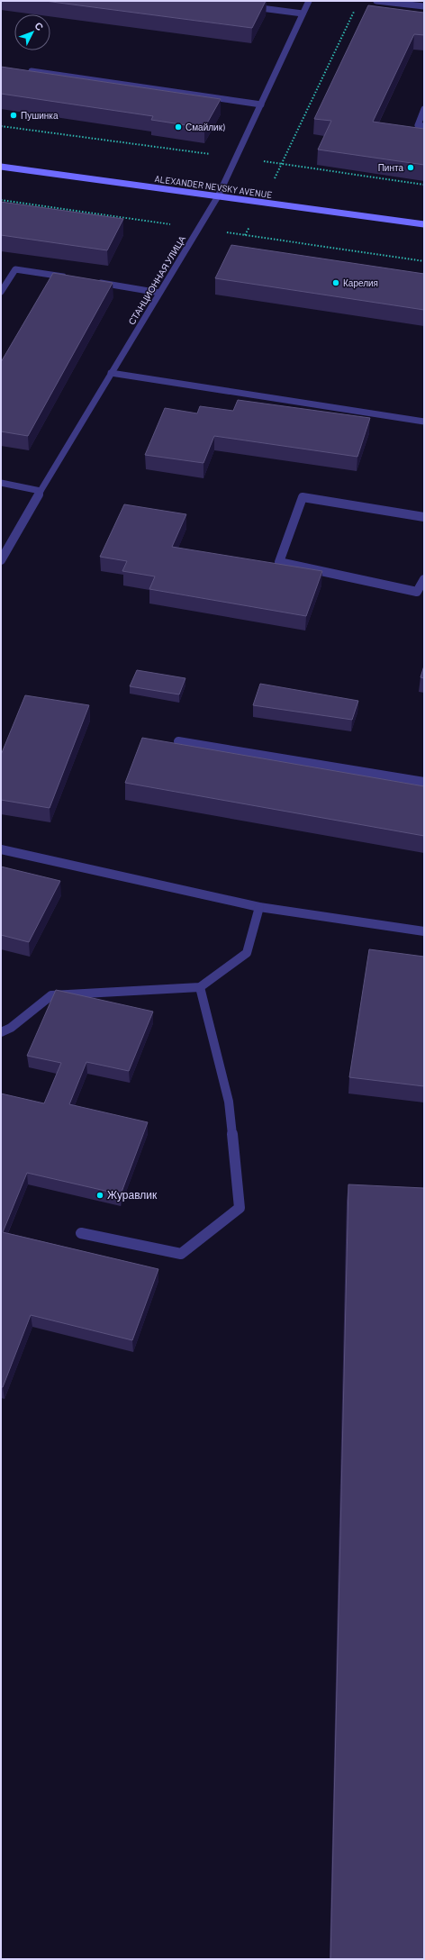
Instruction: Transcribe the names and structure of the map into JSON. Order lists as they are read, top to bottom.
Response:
{
  "streets": {
    "main road": ["ALEXANDER NEVSKY AVENUE"],
    "street": ["СТАНЦИОННАЯ УЛИЦА"]
  },
  "crossings": [
    ["ALEXANDER NEVSKY AVENUE", "СТАНЦИОННАЯ УЛИЦА"]
  ],
  "places": [
    "Пушинка",
    "Смайлик)",
    "Пинта",
    "Карелия",
    "Журавлик"
  ],
  "north": "top right"
}
